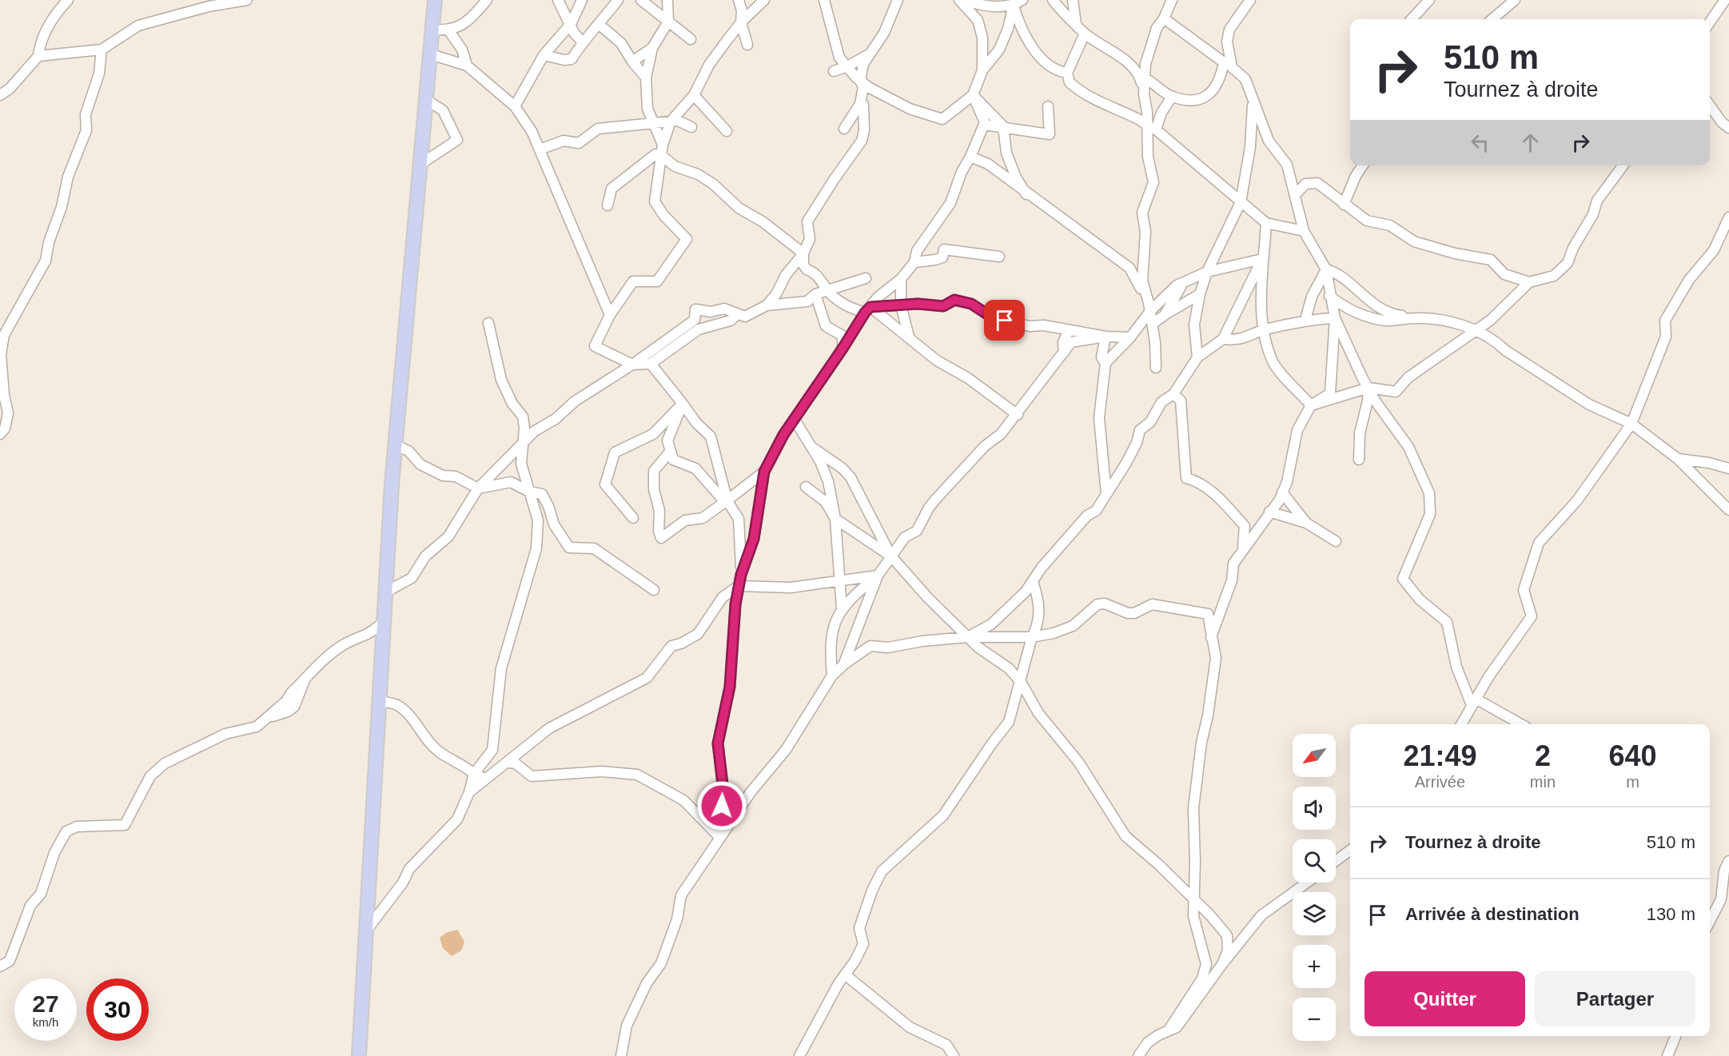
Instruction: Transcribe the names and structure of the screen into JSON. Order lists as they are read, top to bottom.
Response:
{
  "north": "bottom left",
  "page": {
    "turn": ["510 m", "Tournez à droite"],
    "eta": [
      "21:49",
      "Arrivée",
      "2",
      "min",
      "640",
      "m"
    ],
    "map_buttons": ["+", "−"],
    "list": [
      {
        "name": "Tournez à droite",
        "value": "510 m"
      },
      {
        "name": "Arrivée à destination",
        "value": "130 m"
      }
    ],
    "buttons": ["Quitter", "Partager"],
    "speed": "27 km/h",
    "limit": "30"
  }
}
